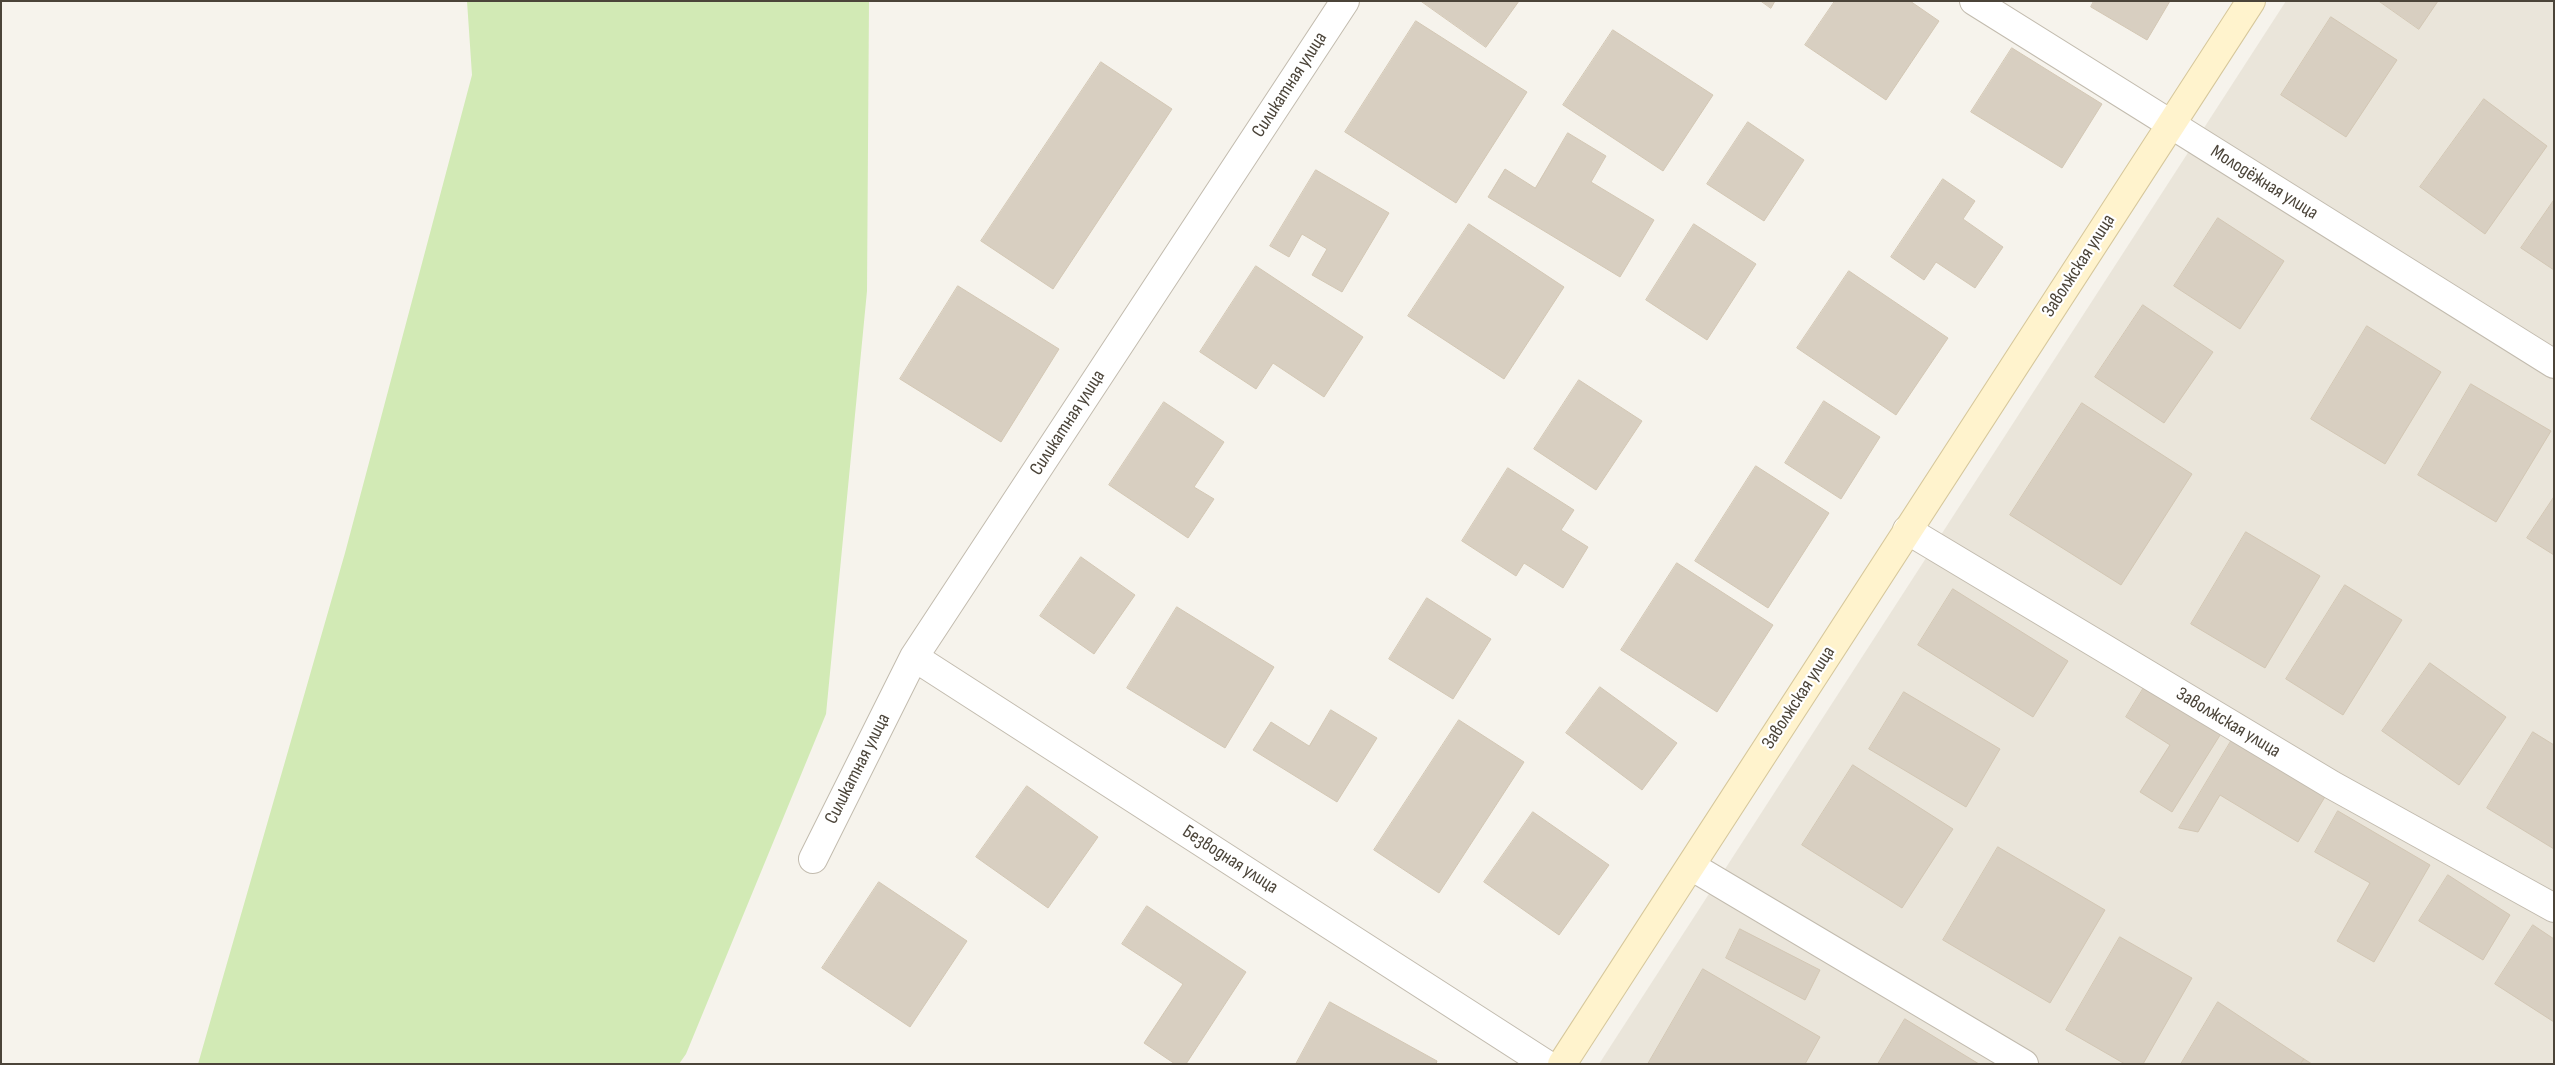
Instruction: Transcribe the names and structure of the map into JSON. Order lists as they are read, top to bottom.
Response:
{
  "streets": {
    "main road": ["Заволжская улица"],
    "street": ["Силикатная улица", "Молодёжная улица", "Безводная улица"]
  },
  "crossings": [
    ["Силикатная улица", "Безводная улица"],
    ["Молодёжная улица", "Заволжская улица"]
  ]
}
